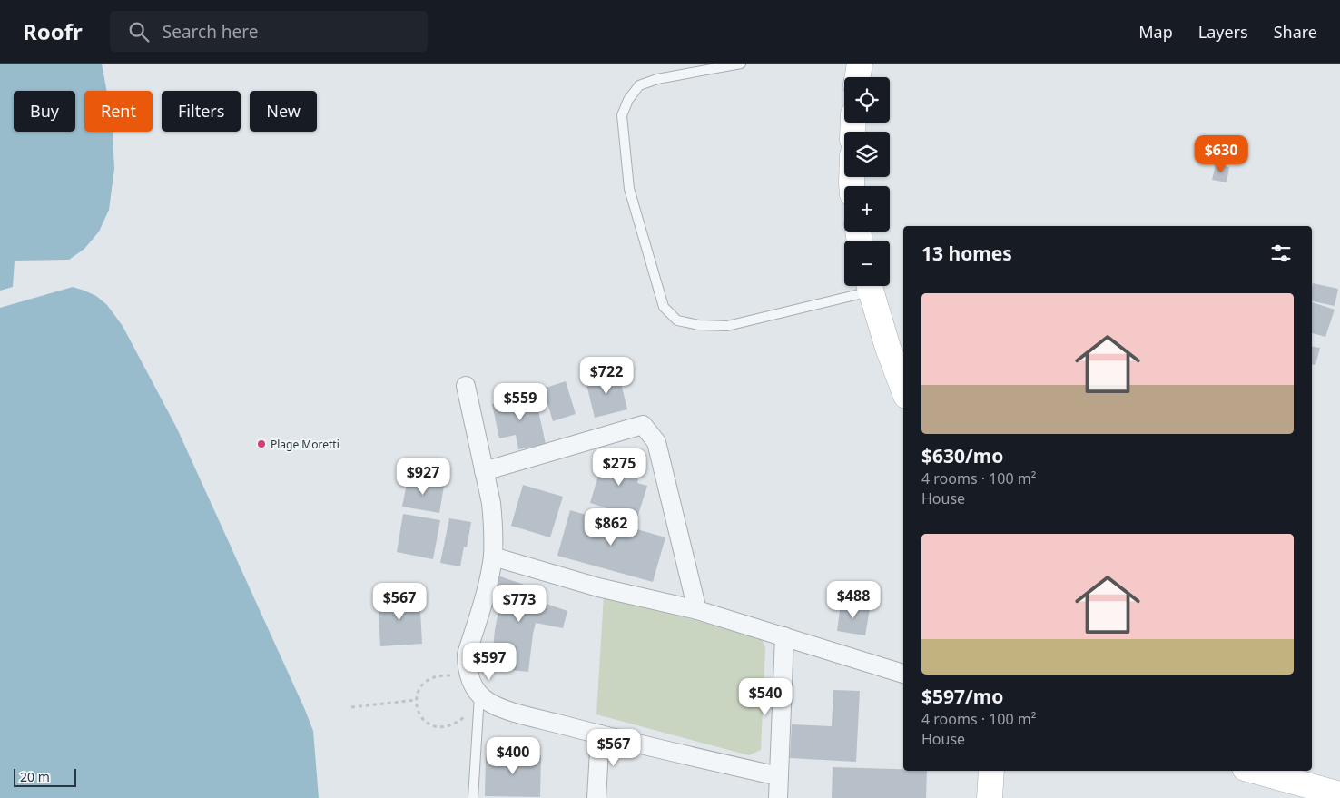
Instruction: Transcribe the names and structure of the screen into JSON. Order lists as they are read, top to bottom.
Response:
{
  "places": ["Plage Moretti"],
  "scale_bar": "20 m",
  "page": {
    "header": "Roofr",
    "search": "Search here",
    "nav": ["Map", "Layers", "Share"],
    "map_buttons": ["+", "−"],
    "chip": [
      "Buy",
      "Rent",
      "Filters",
      "New"
    ],
    "price": [
      "$630",
      "$722",
      "$559",
      "$275",
      "$927",
      "$862",
      "$488",
      "$567",
      "$773",
      "$597",
      "$540",
      "$567",
      "$400"
    ],
    "heading": "13 homes",
    "list": [
      {
        "name": "$630/mo",
        "note": "4 rooms · 100 m² · House"
      },
      {
        "name": "$597/mo",
        "note": "4 rooms · 100 m² · House"
      }
    ],
    "scale": "20 m"
  }
}
